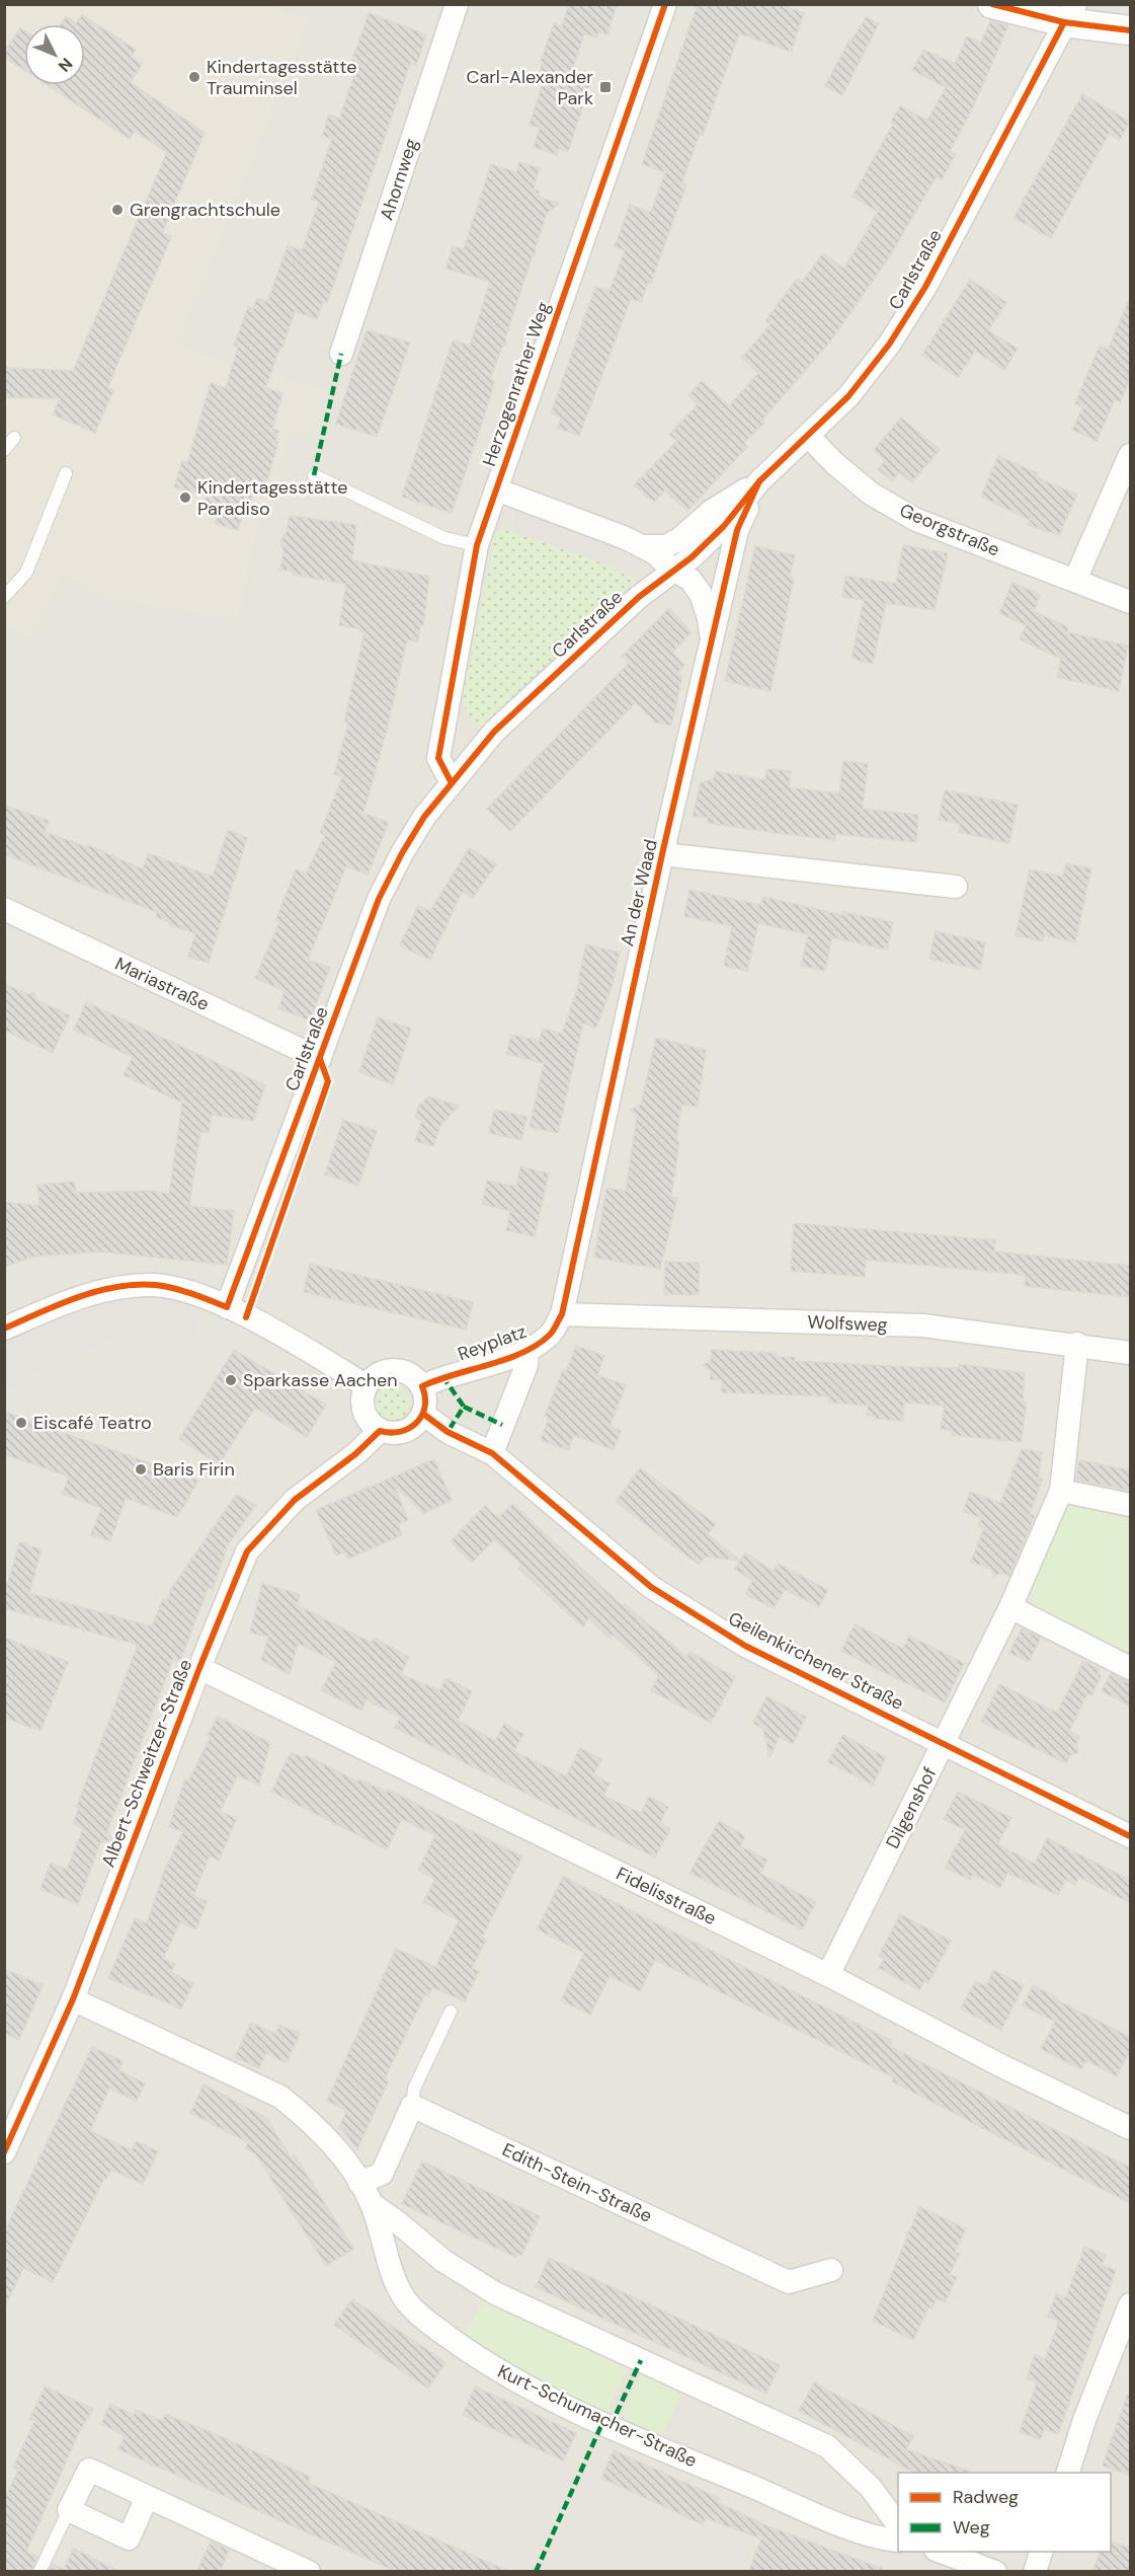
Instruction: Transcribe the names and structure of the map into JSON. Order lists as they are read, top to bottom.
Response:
{
  "streets": {
    "street": [
      "Ahornweg",
      "Carlstraße",
      "Herzogenrather Weg",
      "Georgstraße",
      "An der Waad",
      "Mariastraße",
      "Wolfsweg",
      "Reyplatz",
      "Geilenkirchener Straße",
      "Albert-Schweitzer-Straße",
      "Dilgenshof",
      "Fidelisstraße",
      "Edith-Stein-Straße",
      "Kurt-Schumacher-Straße"
    ]
  },
  "crossings": [
    ["Carlstraße", "Herzogenrather Weg"],
    ["Carlstraße", "Georgstraße"],
    ["Carlstraße", "An der Waad"],
    ["Carlstraße", "Mariastraße"],
    ["An der Waad", "Wolfsweg"],
    ["An der Waad", "Reyplatz"],
    ["Wolfsweg", "Reyplatz"],
    ["Wolfsweg", "Dilgenshof"],
    ["Reyplatz", "Geilenkirchener Straße"],
    ["Reyplatz", "Albert-Schweitzer-Straße"],
    ["Geilenkirchener Straße", "Albert-Schweitzer-Straße"],
    ["Geilenkirchener Straße", "Dilgenshof"],
    ["Albert-Schweitzer-Straße", "Fidelisstraße"],
    ["Albert-Schweitzer-Straße", "Kurt-Schumacher-Straße"],
    ["Dilgenshof", "Fidelisstraße"]
  ],
  "places": {
    "other": [
      "Kindertagesstätte Trauminsel",
      "Grengrachtschule",
      "Kindertagesstätte Paradiso",
      "Sparkasse Aachen",
      "Eiscafé Teatro",
      "Baris Firin"
    ],
    "transit": ["Carl-Alexander Park"]
  },
  "legend": ["Radweg", "Weg"],
  "north": "bottom right"
}
